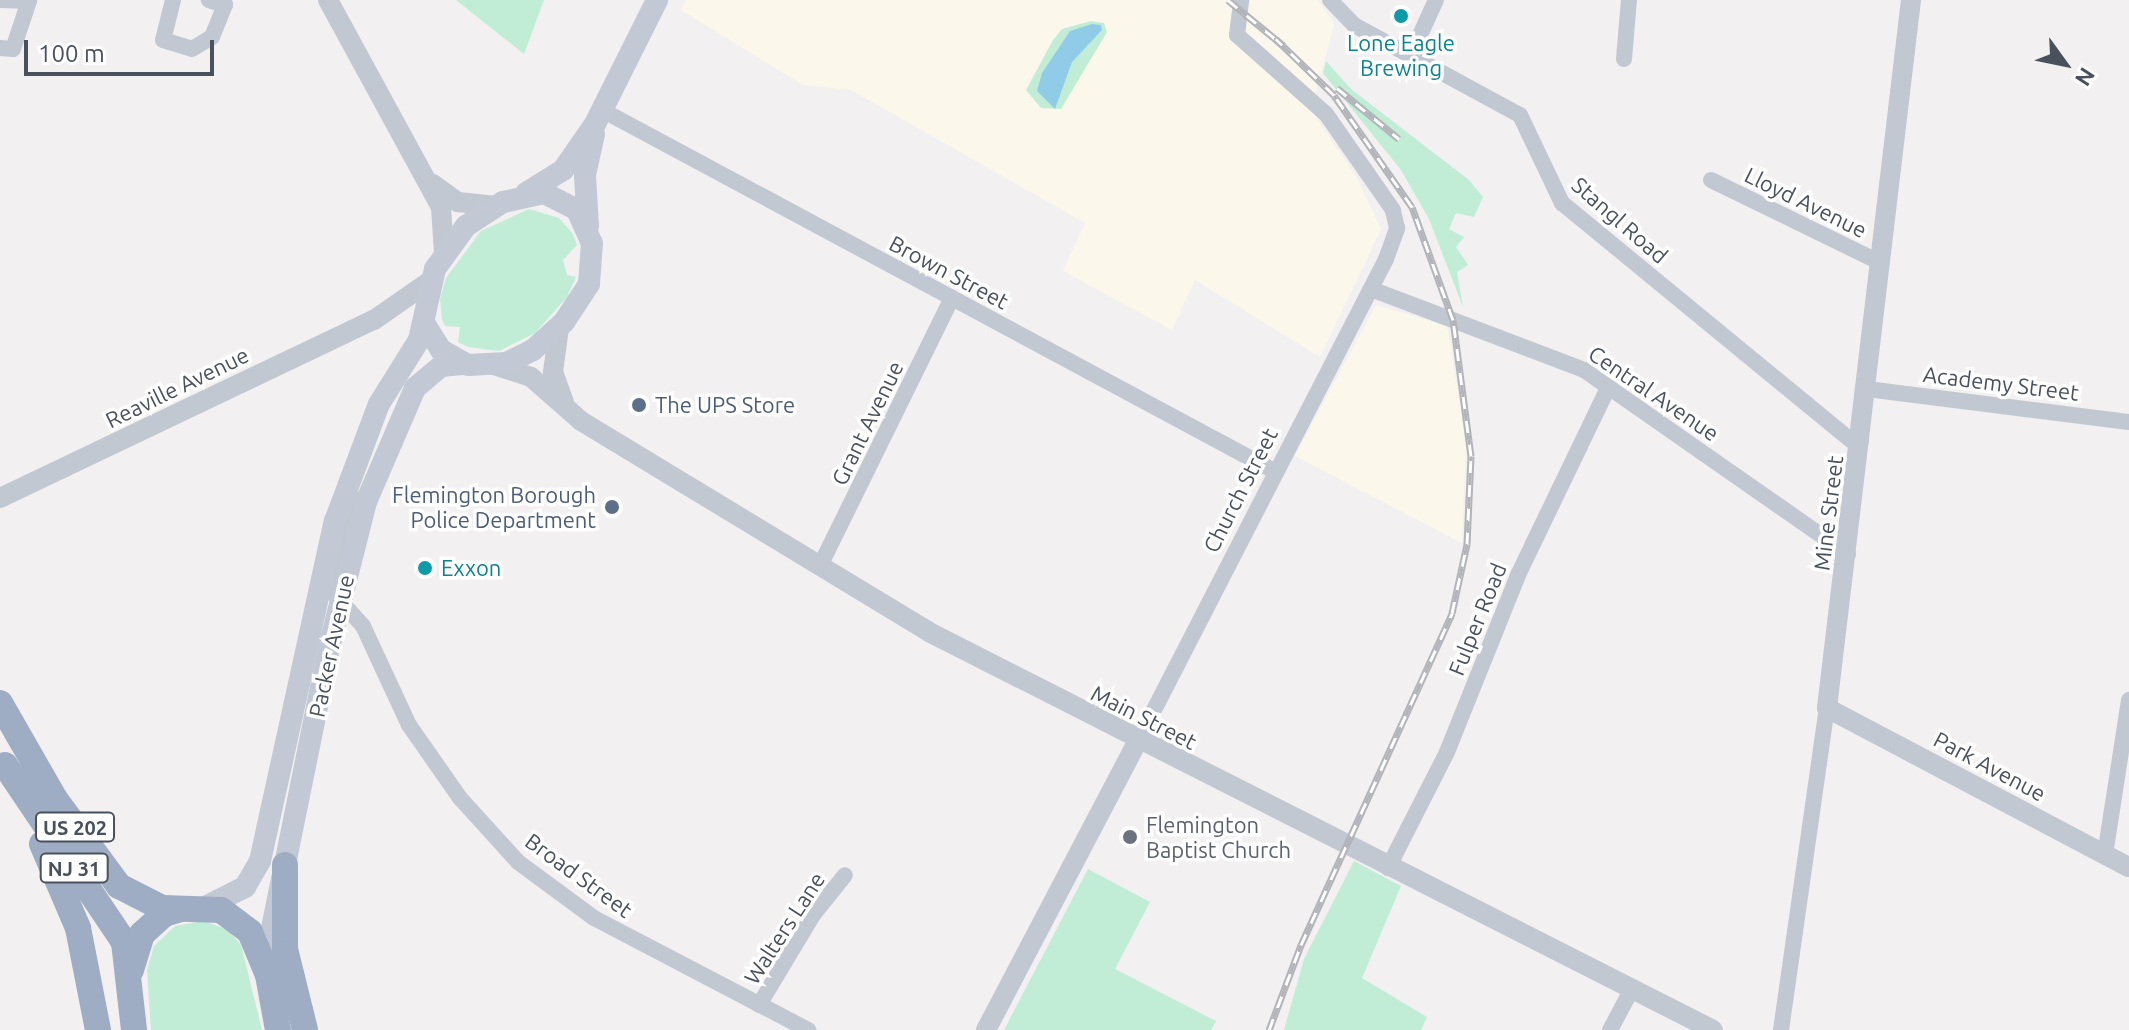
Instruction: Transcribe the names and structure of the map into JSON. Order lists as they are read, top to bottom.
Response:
{
  "streets": {
    "highway": ["US 202", "NJ 31"],
    "main road": ["Packer Avenue"],
    "street": [
      "Lloyd Avenue",
      "Stangl Road",
      "Brown Street",
      "Academy Street",
      "Reaville Avenue",
      "Central Avenue",
      "Grant Avenue",
      "Church Street",
      "Mine Street",
      "Fulper Road",
      "Main Street",
      "Park Avenue",
      "Broad Street",
      "Walters Lane"
    ]
  },
  "crossings": [
    ["Lloyd Avenue", "Mine Street"],
    ["Stangl Road", "Mine Street"],
    ["Brown Street", "Grant Avenue"],
    ["Brown Street", "Church Street"],
    ["Academy Street", "Mine Street"],
    ["Reaville Avenue", "Packer Avenue"],
    ["Reaville Avenue", "Main Street"],
    ["Central Avenue", "Church Street"],
    ["Central Avenue", "Mine Street"],
    ["Central Avenue", "Fulper Road"],
    ["Grant Avenue", "Main Street"],
    ["Church Street", "Main Street"],
    ["Mine Street", "Park Avenue"],
    ["Fulper Road", "Main Street"],
    ["Packer Avenue", "Main Street"],
    ["Packer Avenue", "US 202"],
    ["Packer Avenue", "Broad Street"],
    ["US 202", "NJ 31"],
    ["Broad Street", "Walters Lane"]
  ],
  "places": [
    "Lone Eagle Brewing",
    "The UPS Store",
    "Flemington Borough Police Department",
    "Exxon",
    "Flemington Baptist Church"
  ],
  "scale_bar": "100 m",
  "north": "bottom right"
}
